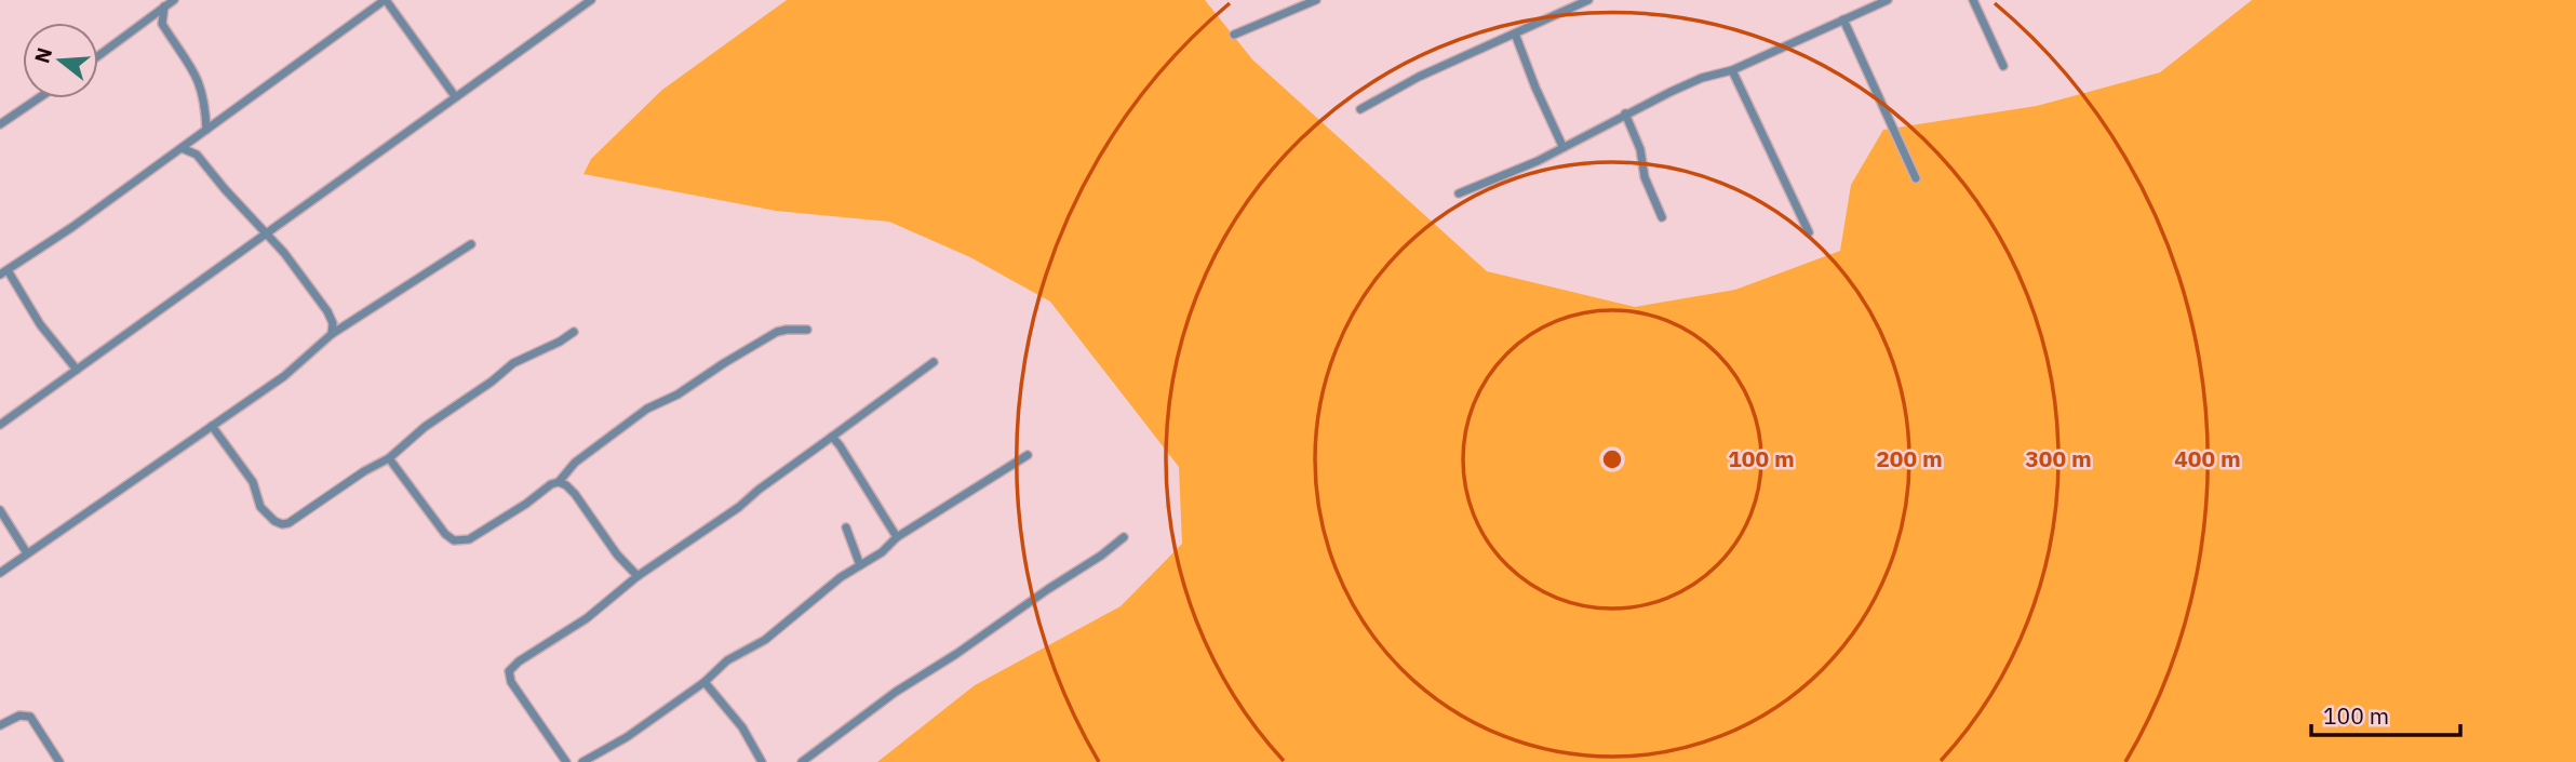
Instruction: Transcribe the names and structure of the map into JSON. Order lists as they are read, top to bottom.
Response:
{
  "scale_bar": "100 m",
  "north": "left",
  "rings": [
    "100 m",
    "200 m",
    "300 m",
    "400 m"
  ]
}
